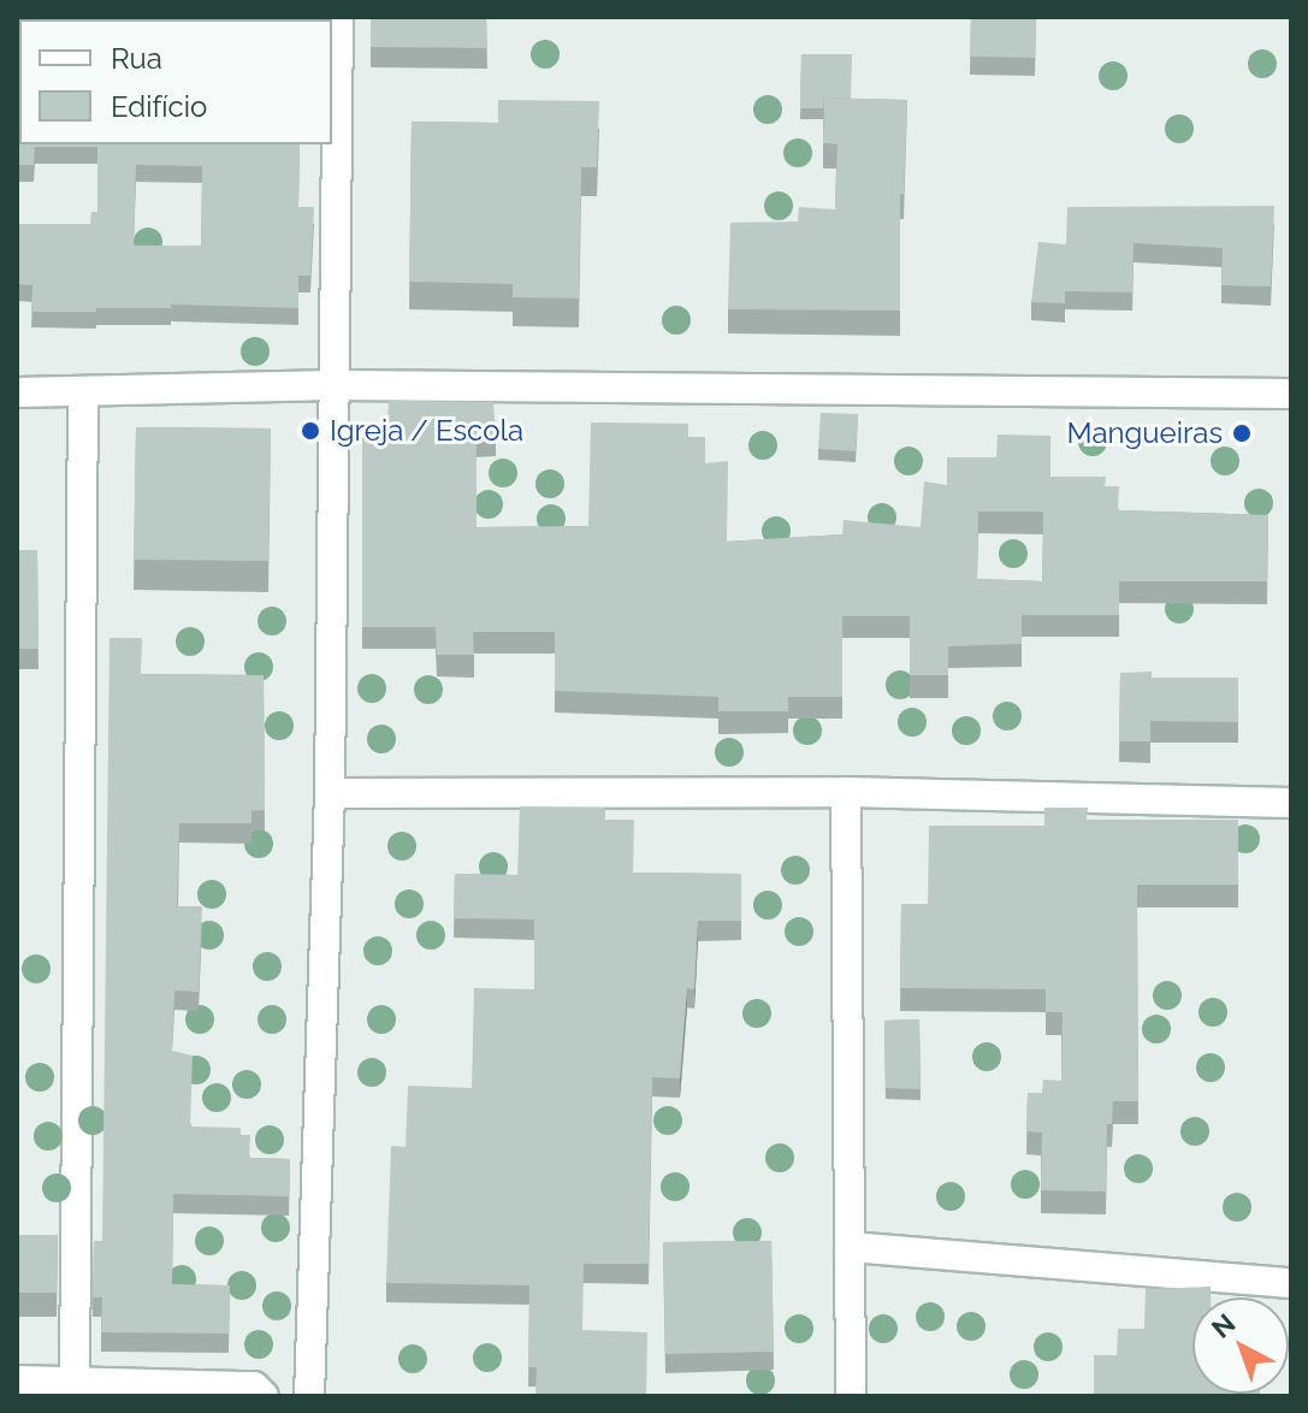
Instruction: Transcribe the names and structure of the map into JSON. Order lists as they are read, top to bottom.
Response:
{
  "places": ["Igreja / Escola", "Mangueiras"],
  "legend": ["Rua", "Edifício"],
  "north": "top left"
}
